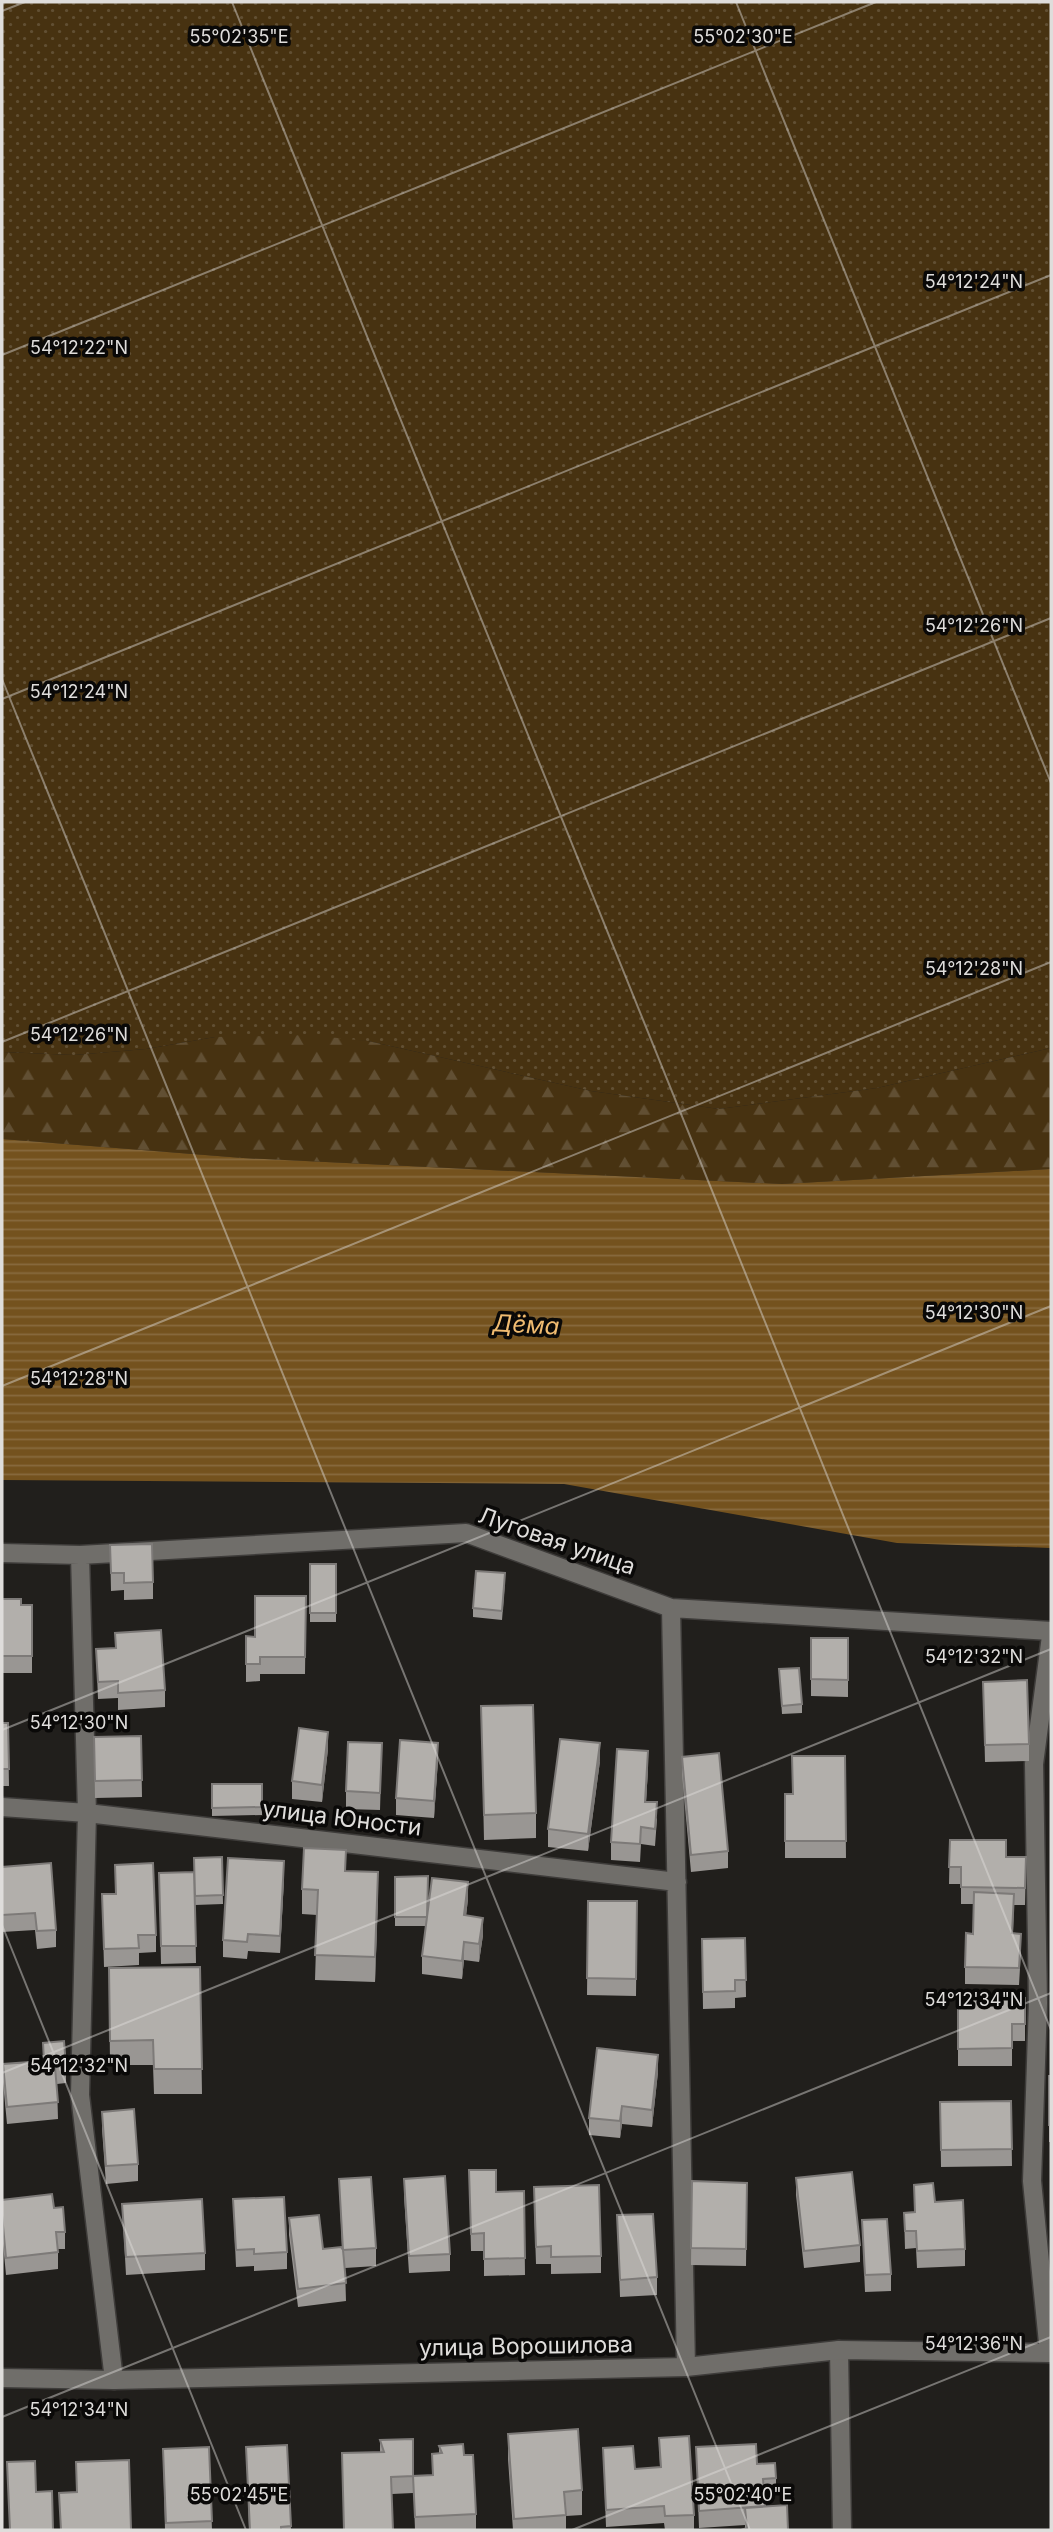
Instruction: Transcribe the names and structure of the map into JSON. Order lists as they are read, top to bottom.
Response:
{
  "streets": {
    "street": ["Луговая улица", "улица Юности", "улица Ворошилова"]
  },
  "water": ["Дёма"],
  "coordinates": [
    "55°02'35\"E",
    "55°02'30\"E",
    "54°12'24\"N",
    "54°12'22\"N",
    "54°12'26\"N",
    "54°12'28\"N",
    "54°12'30\"N",
    "54°12'32\"N",
    "54°12'34\"N",
    "54°12'36\"N",
    "55°02'45\"E",
    "55°02'40\"E"
  ]
}
